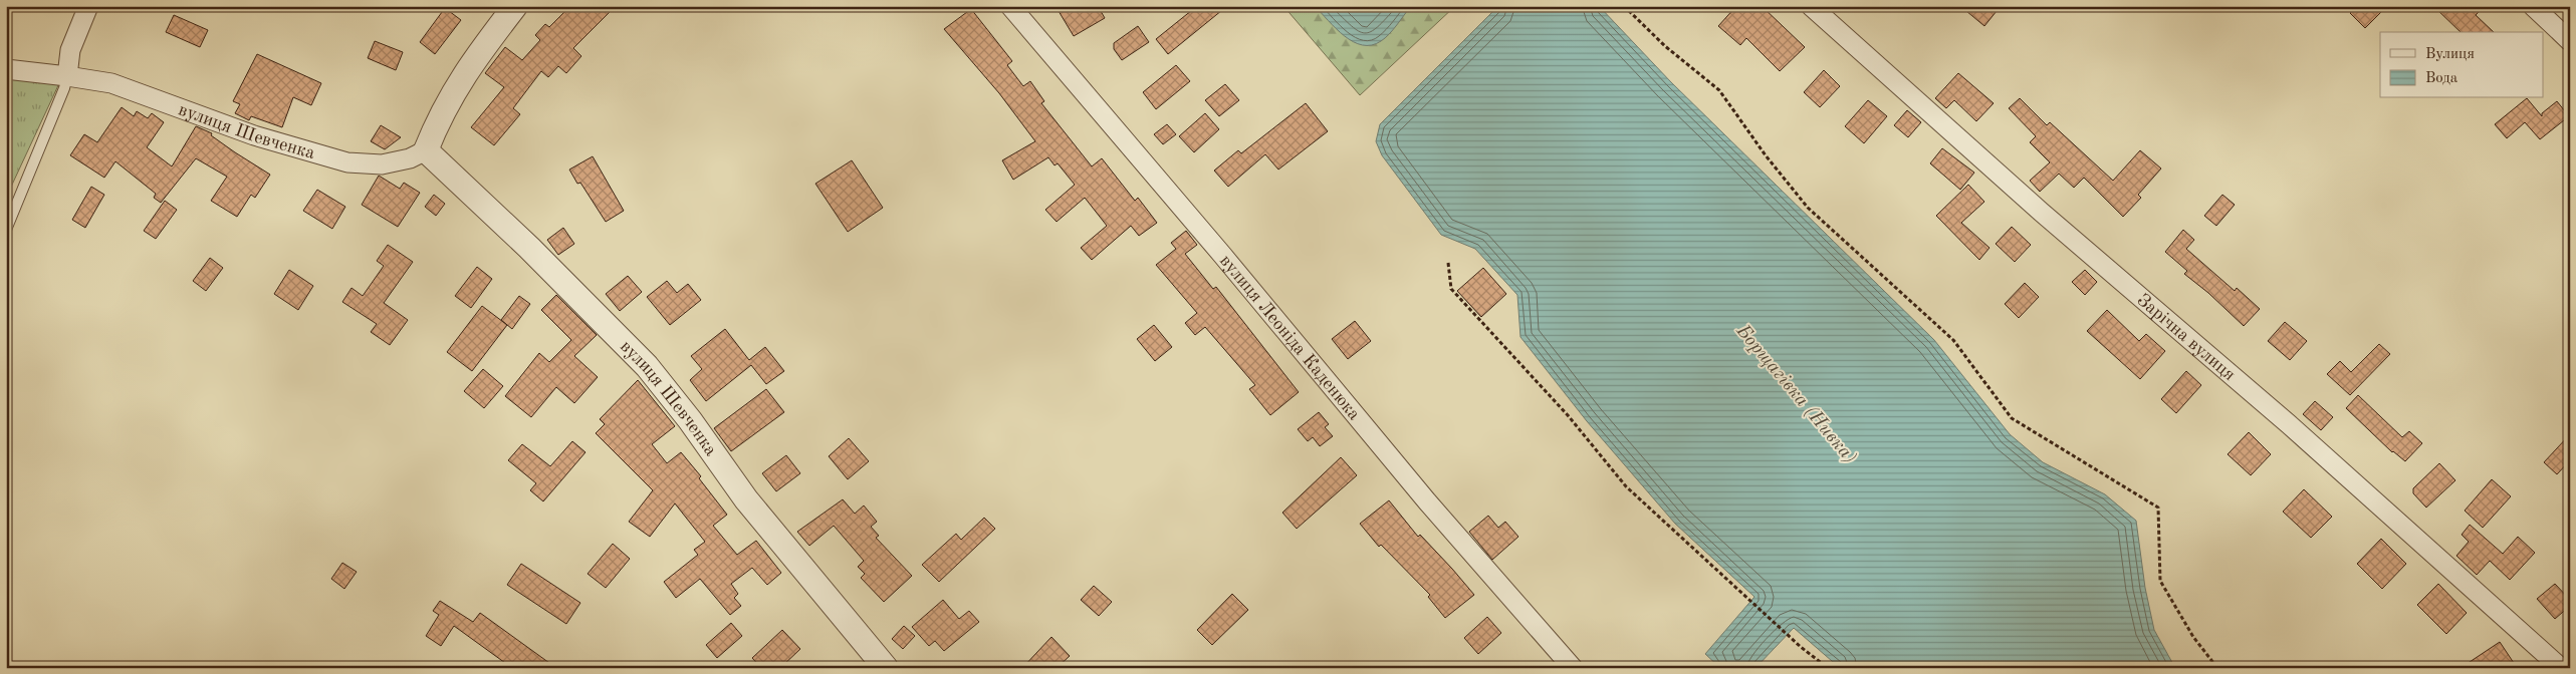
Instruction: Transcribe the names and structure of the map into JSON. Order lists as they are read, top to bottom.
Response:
{
  "streets": {
    "street": ["вулиця Шевченка", "Зарічна вулиця", "вулиця Леоніда Каденюка"]
  },
  "water": ["Борщагівка (Нивка)"],
  "legend": ["Вулиця", "Вода"]
}
